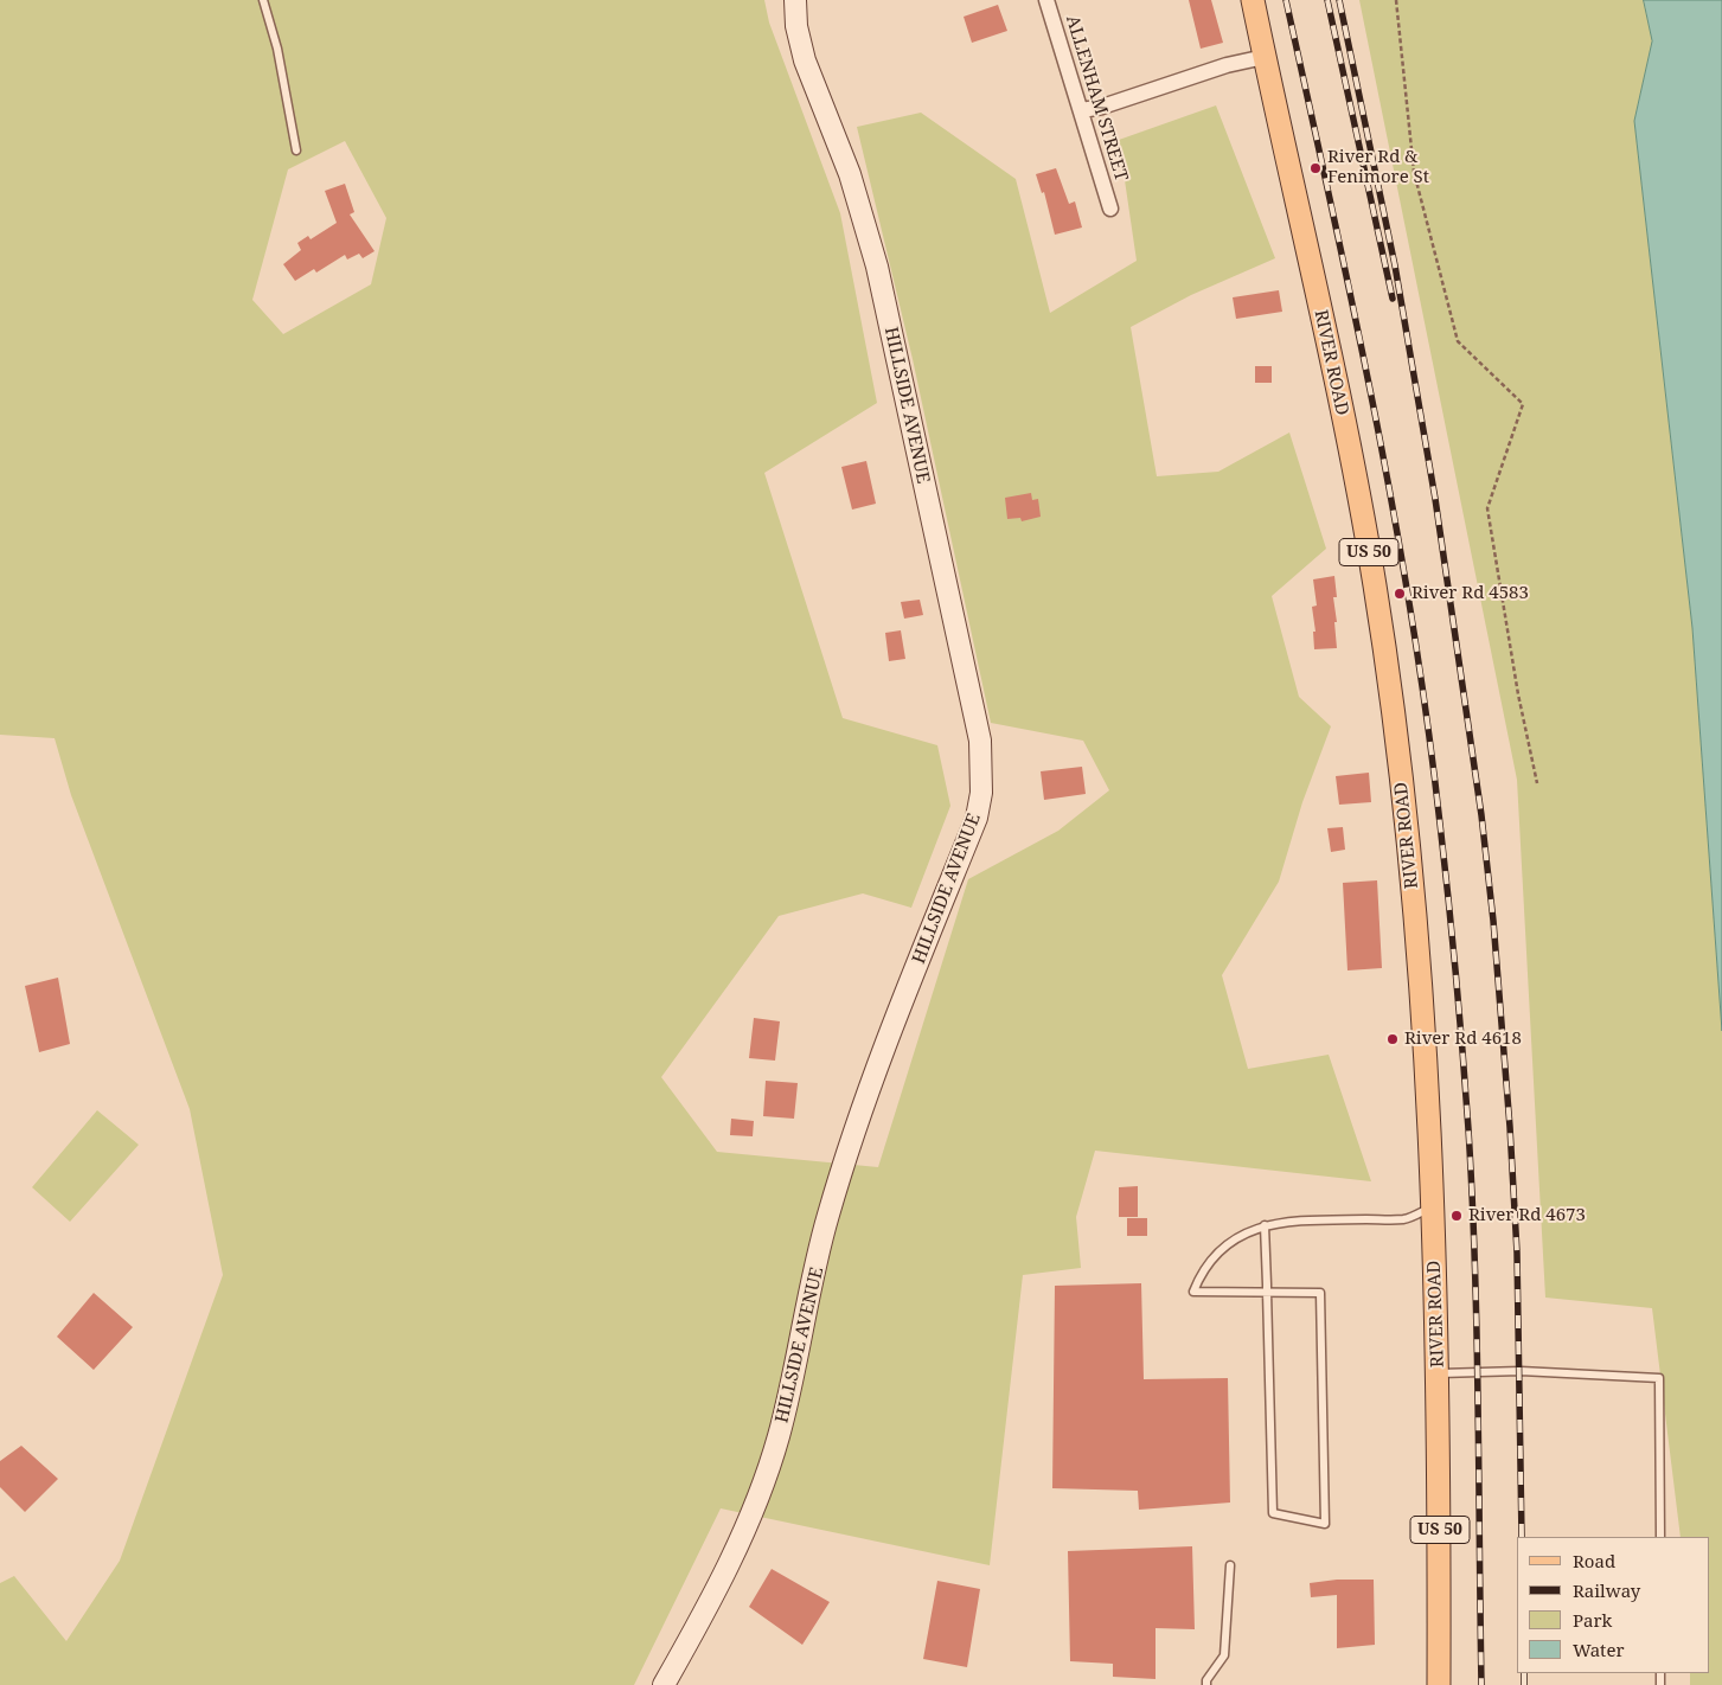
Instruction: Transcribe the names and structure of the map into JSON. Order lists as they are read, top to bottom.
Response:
{
  "streets": {
    "main road": ["RIVER ROAD", "US 50"],
    "street": ["ALLENHAM STREET", "HILLSIDE AVENUE"]
  },
  "places": [
    "River Rd & Fenimore St",
    "River Rd 4583",
    "River Rd 4618",
    "River Rd 4673"
  ],
  "legend": [
    "Road",
    "Railway",
    "Park",
    "Water"
  ]
}
